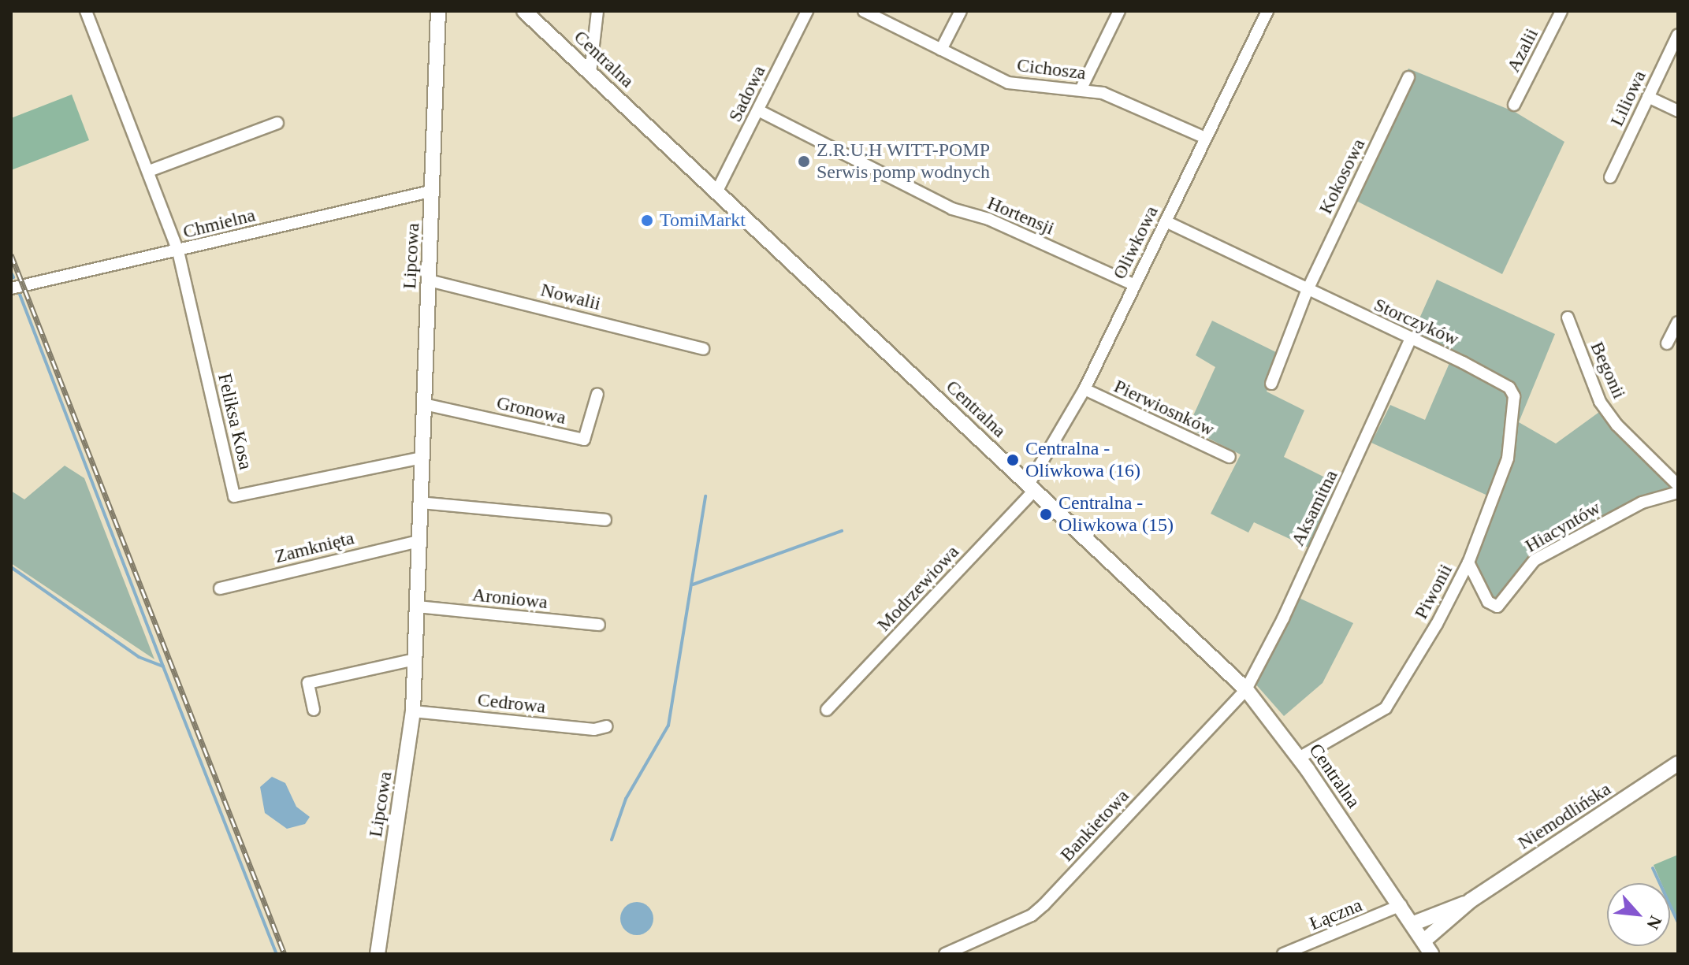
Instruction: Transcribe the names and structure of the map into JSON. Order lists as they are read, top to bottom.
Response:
{
  "streets": {
    "street": [
      "Azalii",
      "Centralna",
      "Cichosza",
      "Sadowa",
      "Liliowa",
      "Kokosowa",
      "Hortensji",
      "Chmielna",
      "Oliwkowa",
      "Lipcowa",
      "Nowalii",
      "Storczyków",
      "Begonii",
      "Pierwiosnków",
      "Gronowa",
      "Feliksa Kosa",
      "Aksamitna",
      "Hiacyntów",
      "Zamknięta",
      "Modrzewiowa",
      "Piwonii",
      "Aroniowa",
      "Cedrowa",
      "Niemodlińska",
      "Bankietowa",
      "Łączna"
    ]
  },
  "crossings": [
    ["Centralna", "Sadowa"],
    ["Centralna", "Oliwkowa"],
    ["Centralna", "Aksamitna"],
    ["Centralna", "Modrzewiowa"],
    ["Centralna", "Piwonii"],
    ["Centralna", "Niemodlińska"],
    ["Centralna", "Bankietowa"],
    ["Centralna", "Łączna"],
    ["Cichosza", "Oliwkowa"],
    ["Sadowa", "Hortensji"],
    ["Kokosowa", "Storczyków"],
    ["Hortensji", "Oliwkowa"],
    ["Chmielna", "Lipcowa"],
    ["Chmielna", "Feliksa Kosa"],
    ["Oliwkowa", "Storczyków"],
    ["Oliwkowa", "Pierwiosnków"],
    ["Oliwkowa", "Modrzewiowa"],
    ["Lipcowa", "Nowalii"],
    ["Lipcowa", "Gronowa"],
    ["Lipcowa", "Feliksa Kosa"],
    ["Lipcowa", "Zamknięta"],
    ["Lipcowa", "Aroniowa"],
    ["Lipcowa", "Cedrowa"],
    ["Storczyków", "Aksamitna"],
    ["Storczyków", "Piwonii"],
    ["Aksamitna", "Bankietowa"],
    ["Hiacyntów", "Piwonii"]
  ],
  "places": [
    "Z.R.U.H WITT-POMP Serwis pomp wodnych",
    "TomiMarkt",
    "Centralna - Oliwkowa (16)",
    "Centralna - Oliwkowa (15)"
  ],
  "north": "bottom right"
}
